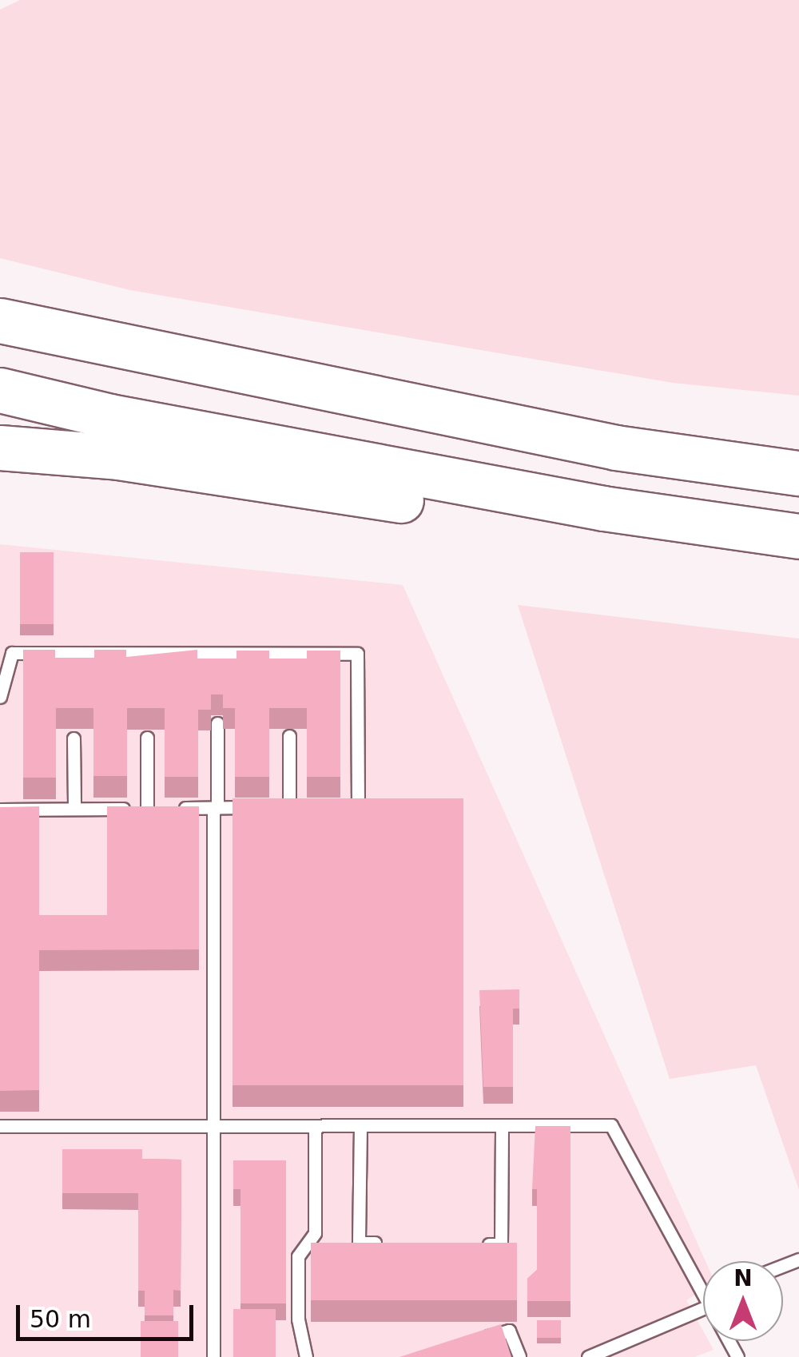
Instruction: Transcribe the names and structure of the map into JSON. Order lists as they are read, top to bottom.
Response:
{
  "scale_bar": "50 m",
  "north": "top"
}
